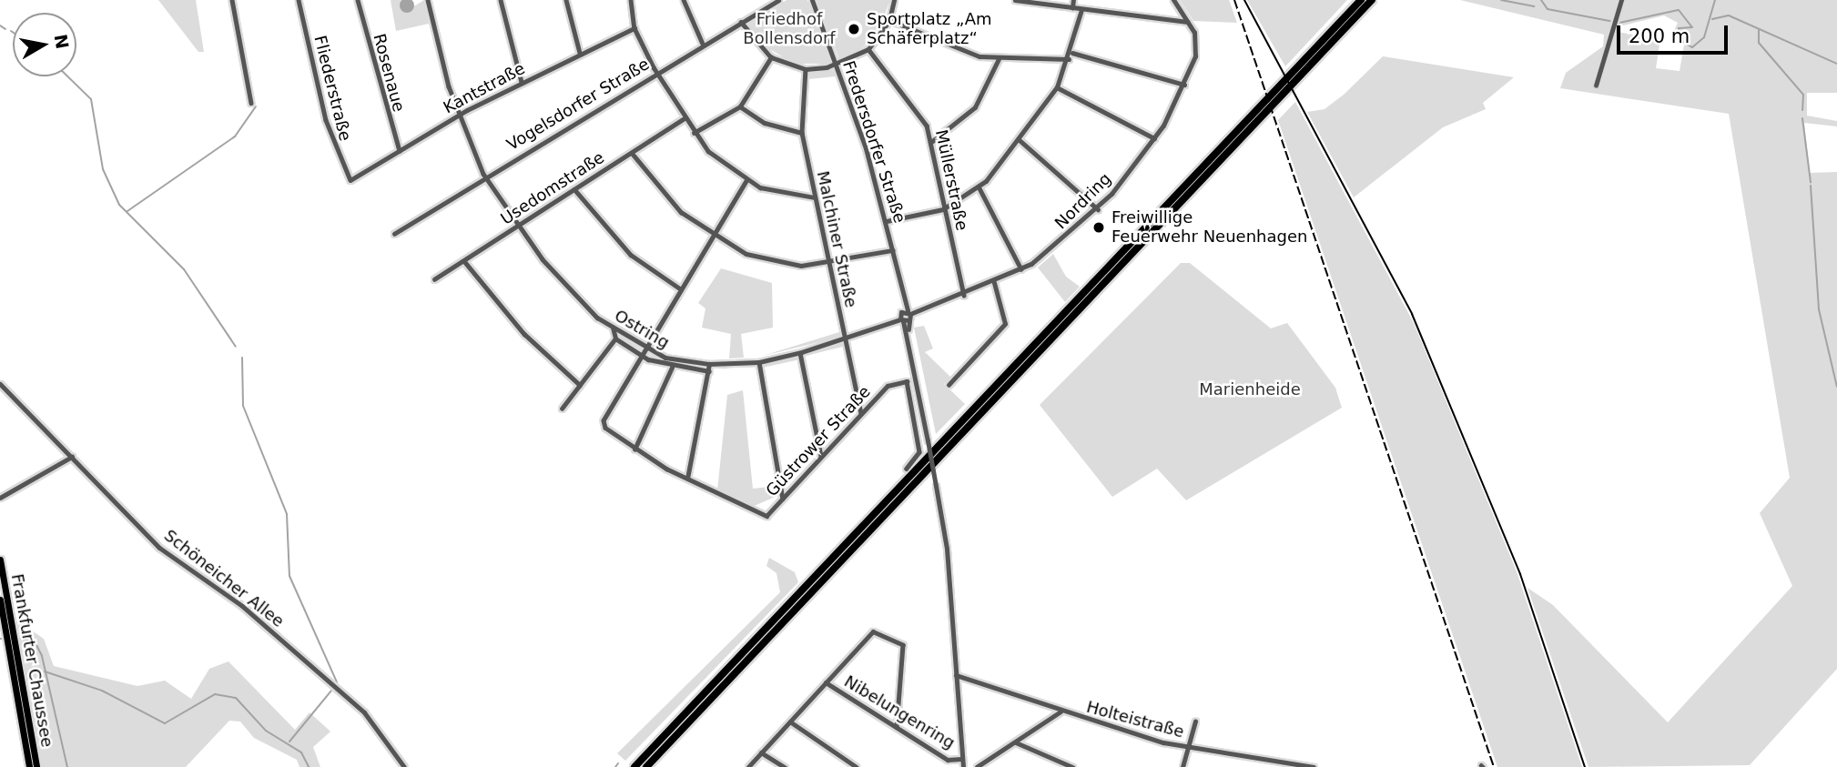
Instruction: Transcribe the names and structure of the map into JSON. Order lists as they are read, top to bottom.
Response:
{
  "streets": {
    "main road": ["Frankfurter Chaussee"],
    "street": [
      "Rosenaue",
      "Fliederstraße",
      "Kantstraße",
      "Vogelsdorfer Straße",
      "Fredersdorfer Straße",
      "Müllerstraße",
      "Usedomstraße",
      "Nordring",
      "Malchiner Straße",
      "Ostring",
      "Güstrower Straße",
      "Schöneicher Allee",
      "Nibelungenring",
      "Holteistraße"
    ]
  },
  "crossings": [
    ["Rosenaue", "Kantstraße"],
    ["Fliederstraße", "Kantstraße"],
    ["Kantstraße", "Ostring"],
    ["Vogelsdorfer Straße", "Ostring"],
    ["Fredersdorfer Straße", "Nordring"],
    ["Fredersdorfer Straße", "Ostring"],
    ["Fredersdorfer Straße", "Nibelungenring"],
    ["Fredersdorfer Straße", "Holteistraße"],
    ["Müllerstraße", "Nordring"],
    ["Usedomstraße", "Ostring"],
    ["Nordring", "Ostring"],
    ["Malchiner Straße", "Ostring"],
    ["Malchiner Straße", "Güstrower Straße"],
    ["Ostring", "Güstrower Straße"]
  ],
  "parks": ["Friedhof Bollensdorf", "Marienheide"],
  "places": ["Sportplatz „Am Schäferplatz“", "Freiwillige Feuerwehr Neuenhagen"],
  "scale_bar": "200 m",
  "north": "right"
}
